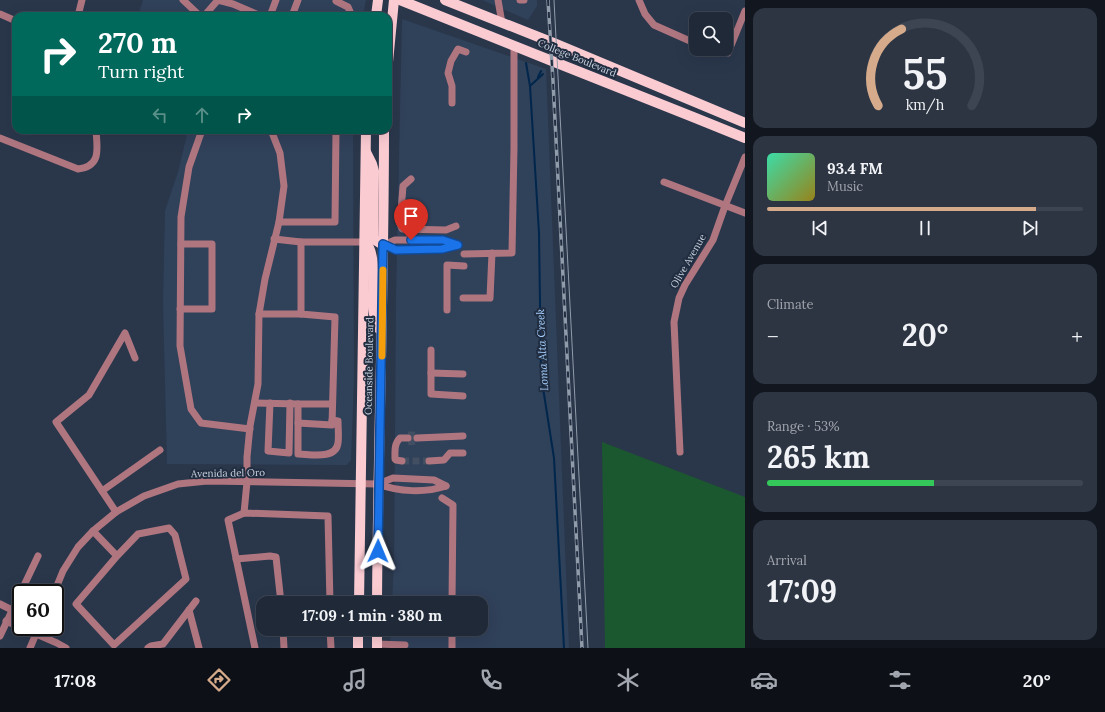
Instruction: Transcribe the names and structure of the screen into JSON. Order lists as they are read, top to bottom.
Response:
{
  "streets": {
    "main road": ["College Boulevard", "Oceanside Boulevard"],
    "street": ["Olive Avenue", "Avenida del Oro"]
  },
  "crossings": [
    ["Oceanside Boulevard", "Avenida del Oro"]
  ],
  "water": ["Loma Alta Creek"],
  "page": {
    "turn": ["270 m", "Turn right"],
    "song": ["93.4 FM", "Music"],
    "tile": [
      "Climate",
      ["Range · 53%", "265 km"],
      ["Arrival", "17:09"]
    ],
    "heat": ["−", "20°", "+"],
    "limit": "60",
    "trip": "17:09 · 1 min · 380 m",
    "tabs": ["17:08", "20°"],
    "gauge": ["55", "km/h"]
  }
}
